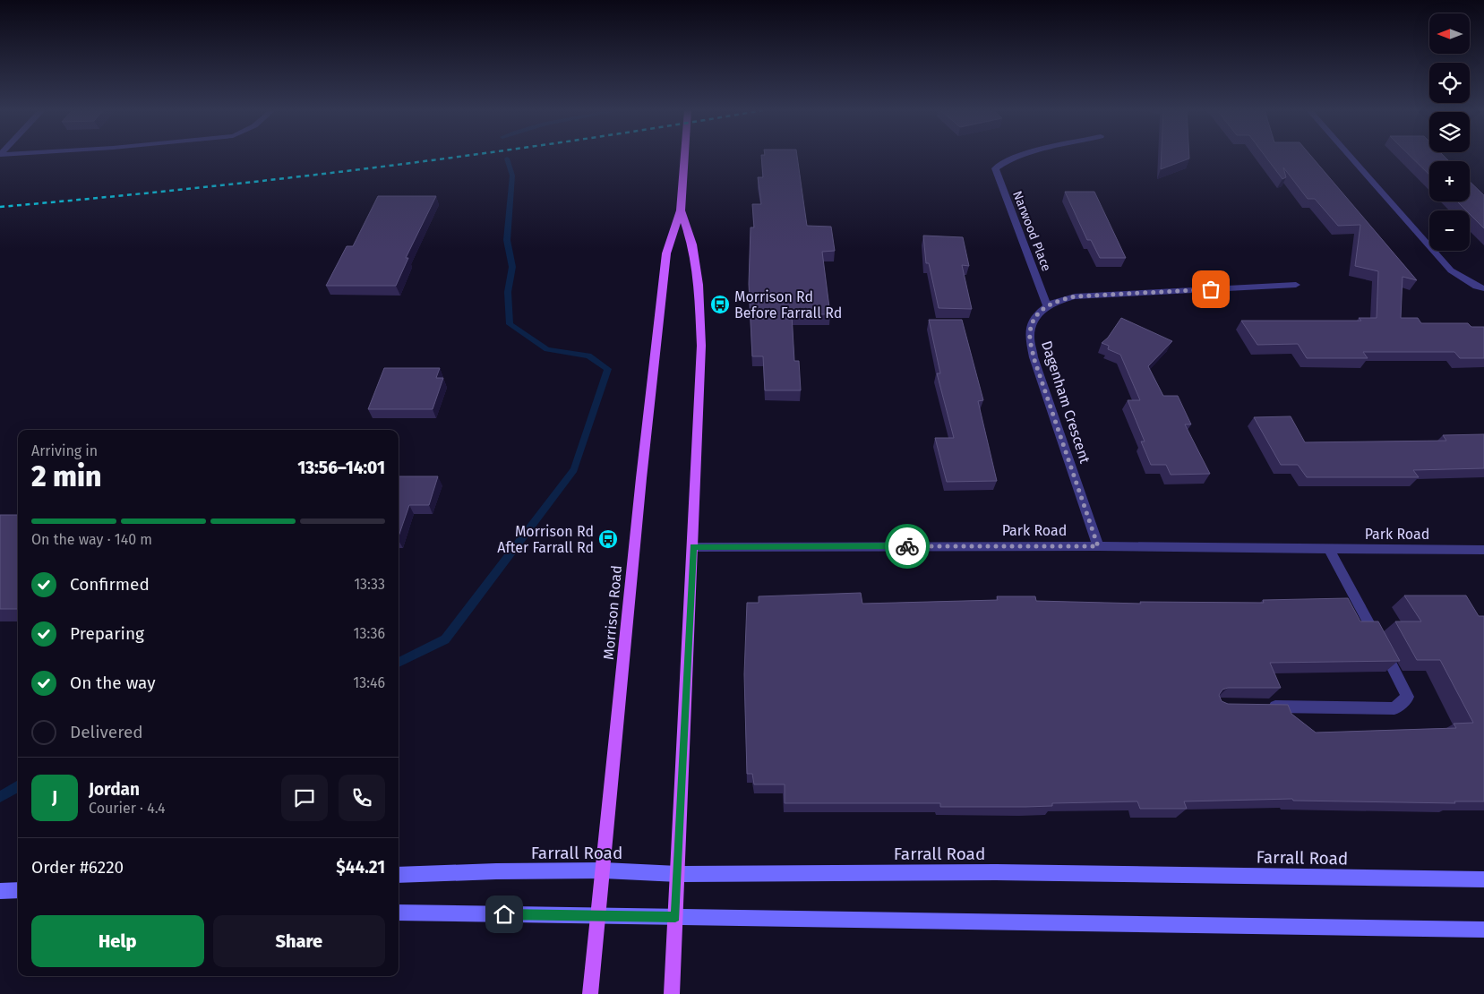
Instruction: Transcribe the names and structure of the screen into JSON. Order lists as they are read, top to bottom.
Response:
{
  "streets": {
    "main road": ["Morrison Road", "Farrall Road"],
    "street": ["Narwood Place", "Dagenham Crescent", "Park Road"]
  },
  "crossings": [
    ["Narwood Place", "Dagenham Crescent"],
    ["Dagenham Crescent", "Park Road"],
    ["Park Road", "Morrison Road"],
    ["Morrison Road", "Farrall Road"]
  ],
  "places": {
    "bus stop": ["Morrison Rd Before Farrall Rd", "Morrison Rd After Farrall Rd"]
  },
  "north": "left",
  "page": {
    "map_buttons": ["+", "−"],
    "heading": ["2 min", "Arriving in", "13:56–14:01"],
    "panel": [
      "Jordan",
      "Courier · 4.4",
      "Order #6220",
      "$44.21"
    ],
    "bar": "On the way · 140 m",
    "list": [
      ["Confirmed", "13:33"],
      ["Preparing", "13:36"],
      ["On the way", "13:46"],
      "Delivered"
    ],
    "round": "J",
    "buttons": ["Help", "Share"]
  }
}
